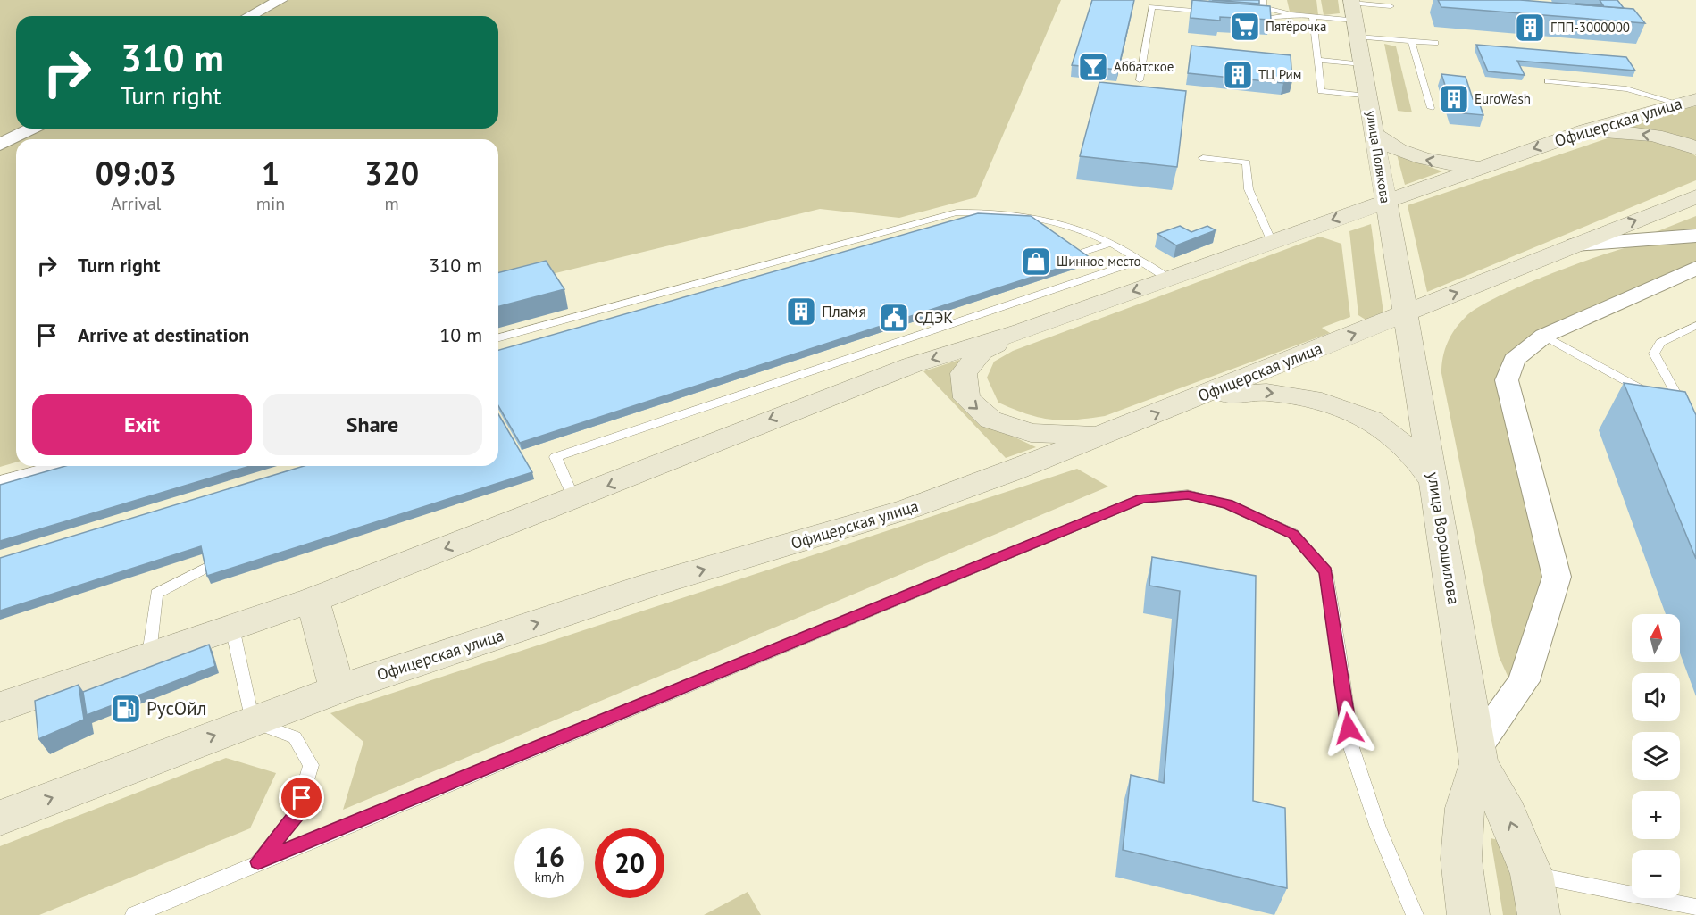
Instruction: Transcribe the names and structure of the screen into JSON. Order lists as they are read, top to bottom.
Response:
{
  "streets": {
    "main road": ["Офицерская улица", "улица Полякова", "улица Ворошилова"]
  },
  "crossings": [
    ["Офицерская улица", "улица Полякова"],
    ["Офицерская улица", "улица Ворошилова"],
    ["улица Полякова", "улица Ворошилова"]
  ],
  "places": {
    "supermarket": ["Пятёрочка"],
    "building": [
      "ГПП-3000000",
      "ТЦ Рим",
      "EuroWash",
      "Пламя"
    ],
    "bar": ["Аббатское"],
    "shop": ["Шинное место"],
    "public building": ["СДЭК"],
    "fuel station": ["РусОйл"]
  },
  "north": "top",
  "page": {
    "turn": ["310 m", "Turn right"],
    "eta": [
      "09:03",
      "Arrival",
      "1",
      "min",
      "320",
      "m"
    ],
    "list": [
      {
        "name": "Turn right",
        "value": "310 m"
      },
      {
        "name": "Arrive at destination",
        "value": "10 m"
      }
    ],
    "buttons": ["Exit", "Share"],
    "map_buttons": ["+", "−"],
    "speed": "16 km/h",
    "limit": "20"
  }
}
